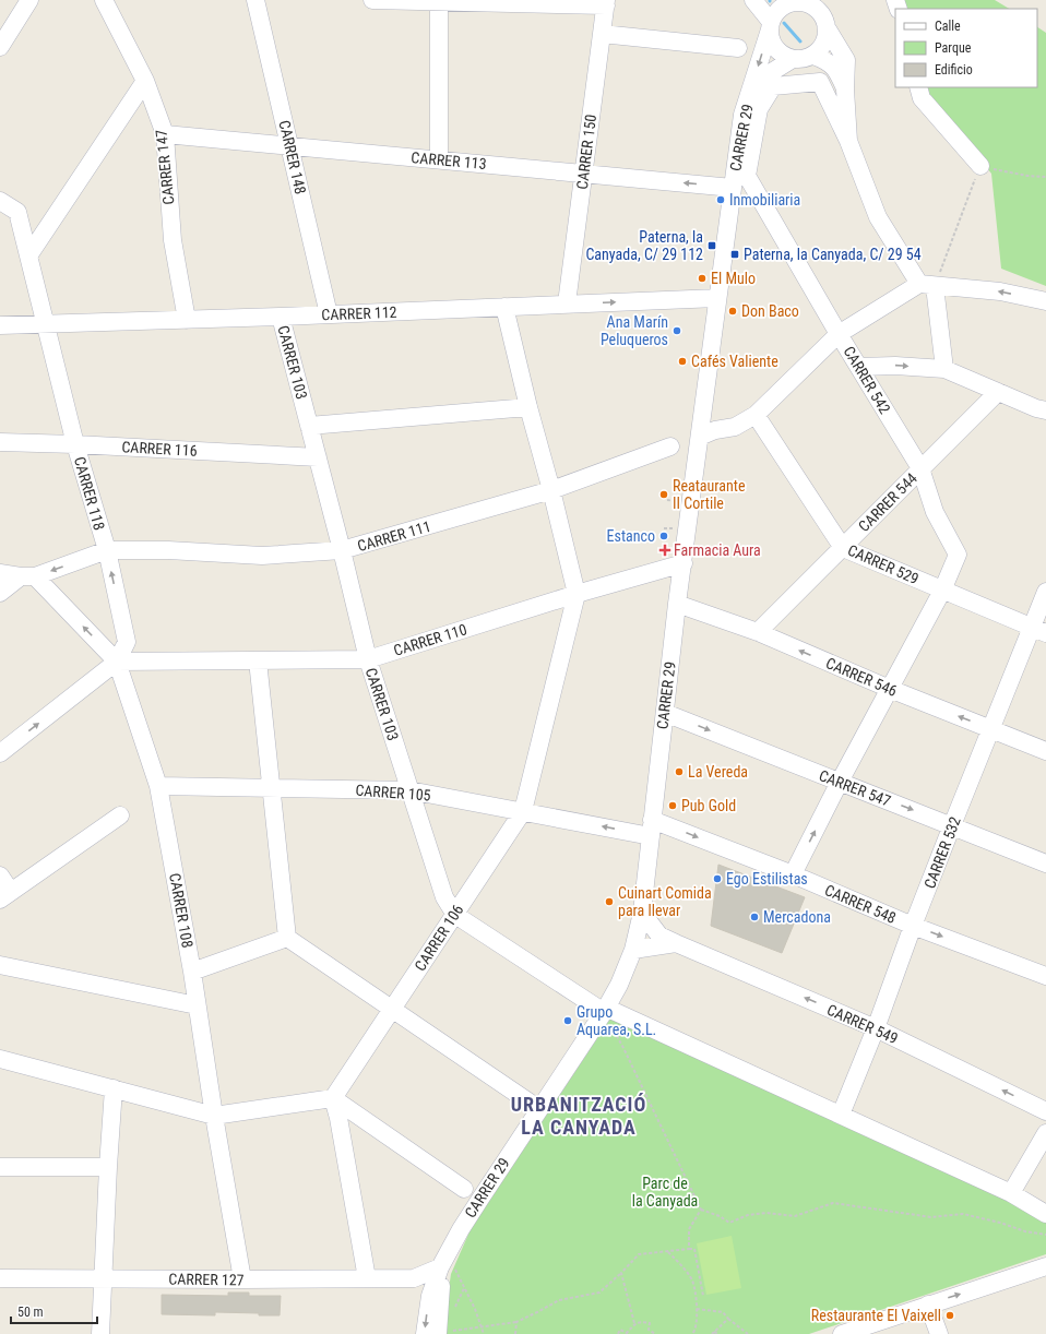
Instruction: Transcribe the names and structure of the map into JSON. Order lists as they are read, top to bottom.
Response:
{
  "streets": {
    "street": [
      "CARRER 29",
      "CARRER 150",
      "CARRER 148",
      "CARRER 113",
      "CARRER 147",
      "CARRER 112",
      "CARRER 103",
      "CARRER 542",
      "CARRER 116",
      "CARRER 118",
      "CARRER 544",
      "CARRER 111",
      "CARRER 529",
      "CARRER 110",
      "CARRER 546",
      "CARRER 547",
      "CARRER 105",
      "CARRER 532",
      "CARRER 548",
      "CARRER 108",
      "CARRER 106",
      "CARRER 549",
      "CARRER 127"
    ]
  },
  "crossings": [
    ["CARRER 29", "CARRER 113"],
    ["CARRER 29", "CARRER 112"],
    ["CARRER 29", "CARRER 103"],
    ["CARRER 29", "CARRER 542"],
    ["CARRER 29", "CARRER 110"],
    ["CARRER 29", "CARRER 546"],
    ["CARRER 29", "CARRER 547"],
    ["CARRER 29", "CARRER 105"],
    ["CARRER 29", "CARRER 548"],
    ["CARRER 29", "CARRER 549"],
    ["CARRER 29", "CARRER 127"],
    ["CARRER 150", "CARRER 113"],
    ["CARRER 150", "CARRER 112"],
    ["CARRER 148", "CARRER 113"],
    ["CARRER 148", "CARRER 112"],
    ["CARRER 113", "CARRER 147"],
    ["CARRER 147", "CARRER 112"],
    ["CARRER 112", "CARRER 103"],
    ["CARRER 112", "CARRER 118"],
    ["CARRER 103", "CARRER 116"],
    ["CARRER 103", "CARRER 111"],
    ["CARRER 103", "CARRER 110"],
    ["CARRER 103", "CARRER 105"],
    ["CARRER 103", "CARRER 532"],
    ["CARRER 103", "CARRER 106"],
    ["CARRER 542", "CARRER 544"],
    ["CARRER 542", "CARRER 529"],
    ["CARRER 116", "CARRER 118"],
    ["CARRER 118", "CARRER 111"],
    ["CARRER 118", "CARRER 110"],
    ["CARRER 118", "CARRER 108"],
    ["CARRER 544", "CARRER 529"],
    ["CARRER 544", "CARRER 546"],
    ["CARRER 111", "CARRER 108"],
    ["CARRER 529", "CARRER 532"],
    ["CARRER 110", "CARRER 108"],
    ["CARRER 110", "CARRER 106"],
    ["CARRER 546", "CARRER 532"],
    ["CARRER 547", "CARRER 532"],
    ["CARRER 105", "CARRER 548"],
    ["CARRER 105", "CARRER 108"],
    ["CARRER 105", "CARRER 106"],
    ["CARRER 532", "CARRER 548"],
    ["CARRER 532", "CARRER 549"],
    ["CARRER 108", "CARRER 127"]
  ],
  "one_way": [
    "CARRER 546",
    "CARRER 547",
    "CARRER 548",
    "CARRER 549"
  ],
  "districts": ["URBANITZACIÓ LA CANYADA"],
  "parks": ["Parc de la Canyada"],
  "places": {
    "other": [
      "Inmobiliaria",
      "El Mulo",
      "Don Baco",
      "Ana Marín Peluqueros",
      "Cafés Valiente",
      "Reataurante II Cortile",
      "Estanco",
      "La Vereda",
      "Pub Gold",
      "Ego Estilistas",
      "Cuinart Comida para llevar",
      "Mercadona",
      "Grupo Aquarea, S.L.",
      "Restaurante El Vaixell"
    ],
    "transit": ["Paterna, la Canyada, C/ 29 112", "Paterna, la Canyada, C/ 29 54"],
    "health": ["Farmacia Aura"]
  },
  "legend": ["Calle", "Parque", "Edificio"],
  "scale_bar": "50 m"
}
